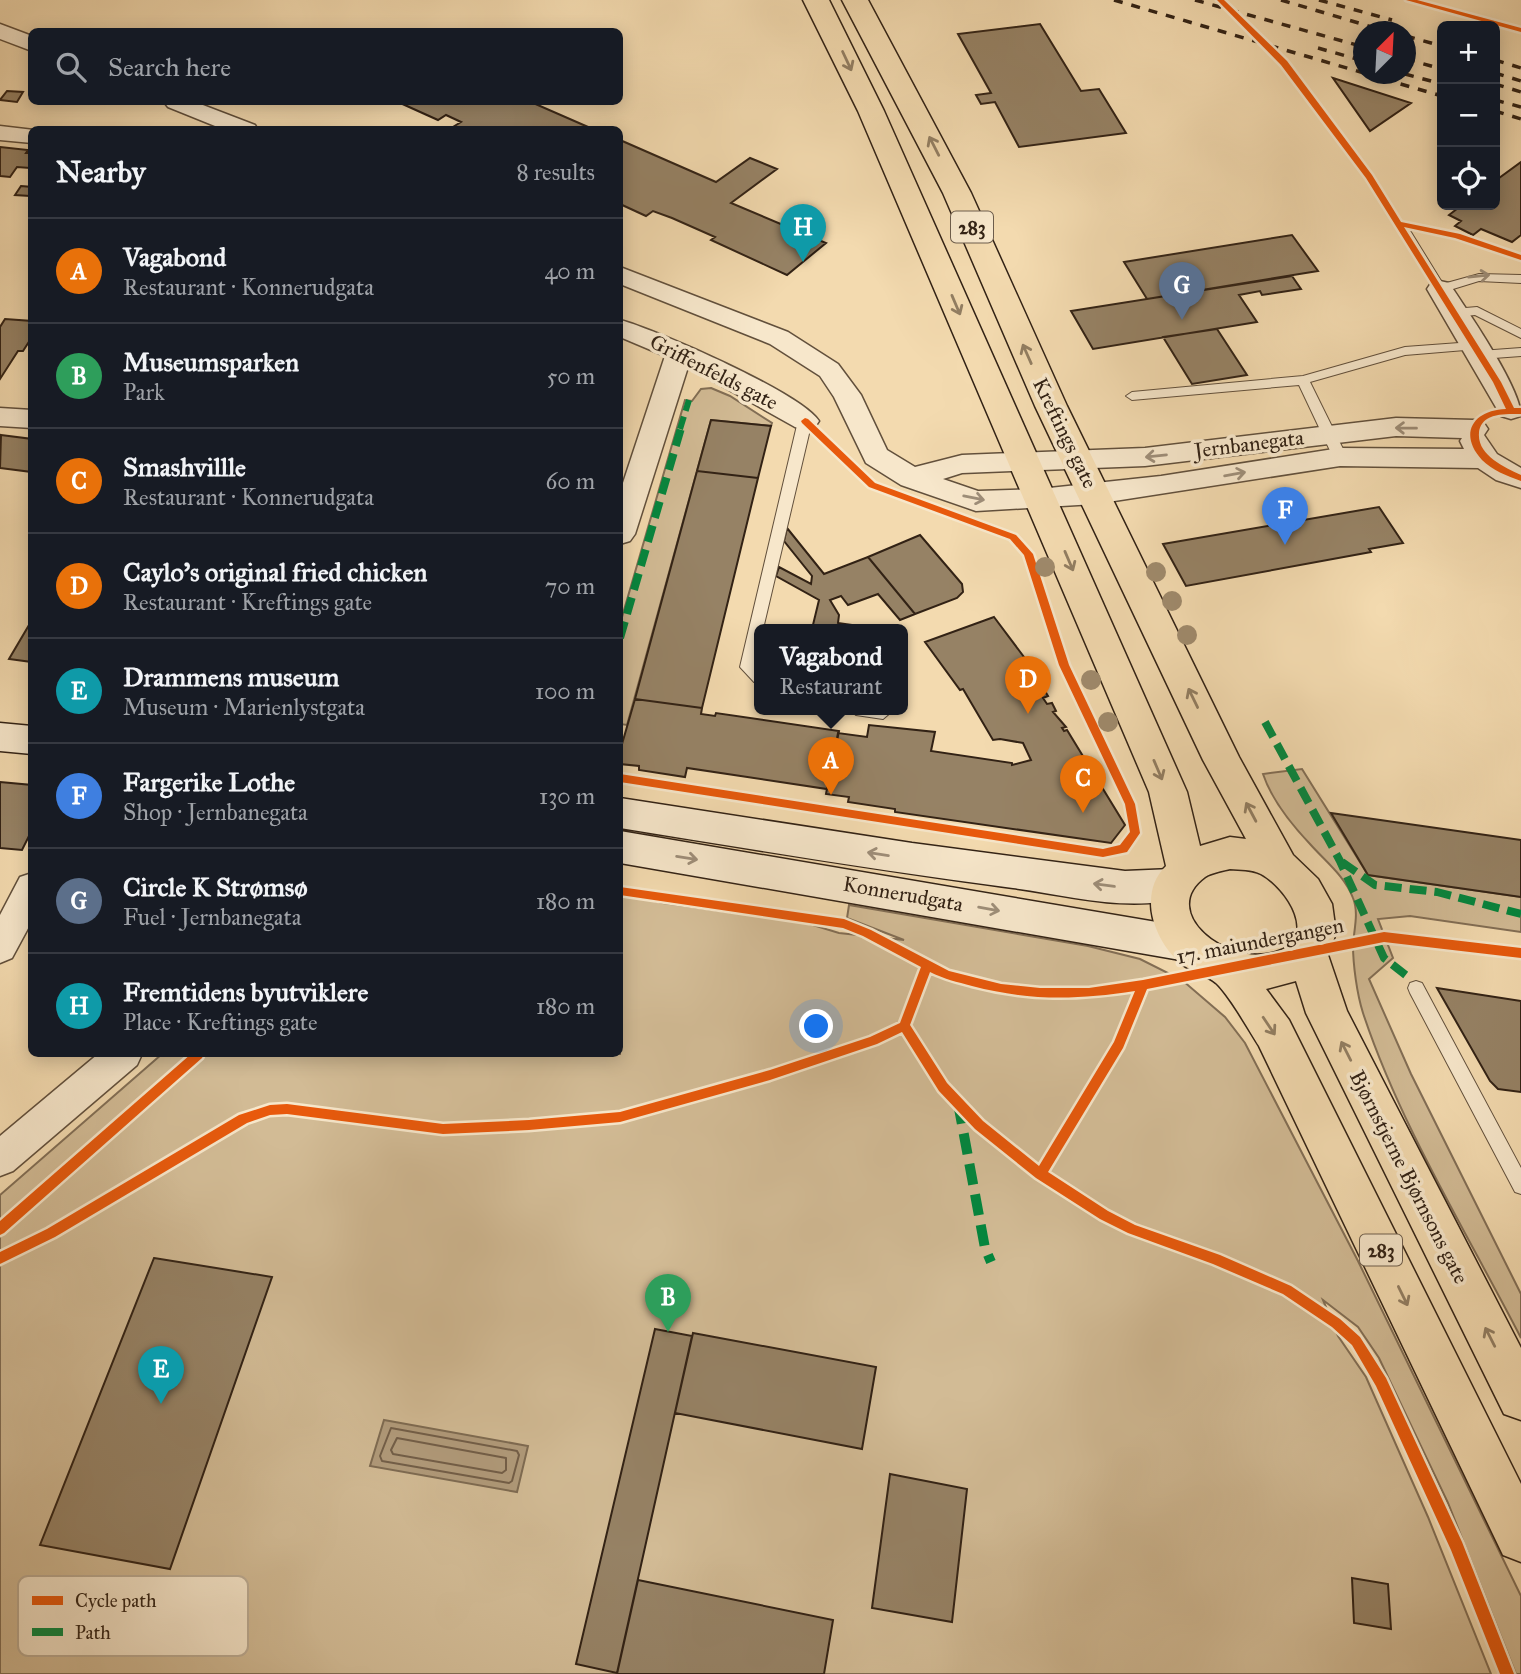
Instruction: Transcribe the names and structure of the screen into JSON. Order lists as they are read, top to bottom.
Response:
{
  "streets": {
    "main road": [
      "283",
      "Kreftings gate",
      "Konnerudgata",
      "Bjørnstjerne Bjørnsons gate"
    ],
    "street": ["Griffenfelds gate", "Jernbanegata"],
    "cycle path": ["17. maiundergangen"]
  },
  "crossings": [
    ["283", "Kreftings gate"],
    ["283", "Jernbanegata"],
    ["283", "Konnerudgata"],
    ["283", "Bjørnstjerne Bjørnsons gate"],
    ["Kreftings gate", "Jernbanegata"],
    ["Kreftings gate", "Konnerudgata"],
    ["Kreftings gate", "Bjørnstjerne Bjørnsons gate"],
    ["Konnerudgata", "Bjørnstjerne Bjørnsons gate"]
  ],
  "legend": ["Cycle path", "Path"],
  "north": "top right",
  "page": {
    "map_buttons": ["+", "−"],
    "search": "Search here",
    "heading": ["Nearby", "8 results"],
    "pins": [
      "H",
      "G",
      "F",
      "D",
      "A",
      "C",
      "B",
      "E"
    ],
    "list": [
      {
        "mark": "A",
        "name": "Vagabond",
        "note": "Restaurant · Konnerudgata",
        "value": "40 m"
      },
      {
        "mark": "B",
        "name": "Museumsparken",
        "note": "Park",
        "value": "50 m"
      },
      {
        "mark": "C",
        "name": "Smashvillle",
        "note": "Restaurant · Konnerudgata",
        "value": "60 m"
      },
      {
        "mark": "D",
        "name": "Caylo's original fried chicken",
        "note": "Restaurant · Kreftings gate",
        "value": "70 m"
      },
      {
        "mark": "E",
        "name": "Drammens museum",
        "note": "Museum · Marienlystgata",
        "value": "100 m"
      },
      {
        "mark": "F",
        "name": "Fargerike Lothe",
        "note": "Shop · Jernbanegata",
        "value": "130 m"
      },
      {
        "mark": "G",
        "name": "Circle K Strømsø",
        "note": "Fuel · Jernbanegata",
        "value": "180 m"
      },
      {
        "mark": "H",
        "name": "Fremtidens byutviklere",
        "note": "Place · Kreftings gate",
        "value": "180 m"
      }
    ],
    "popup": ["Vagabond", "Restaurant"]
  }
}
